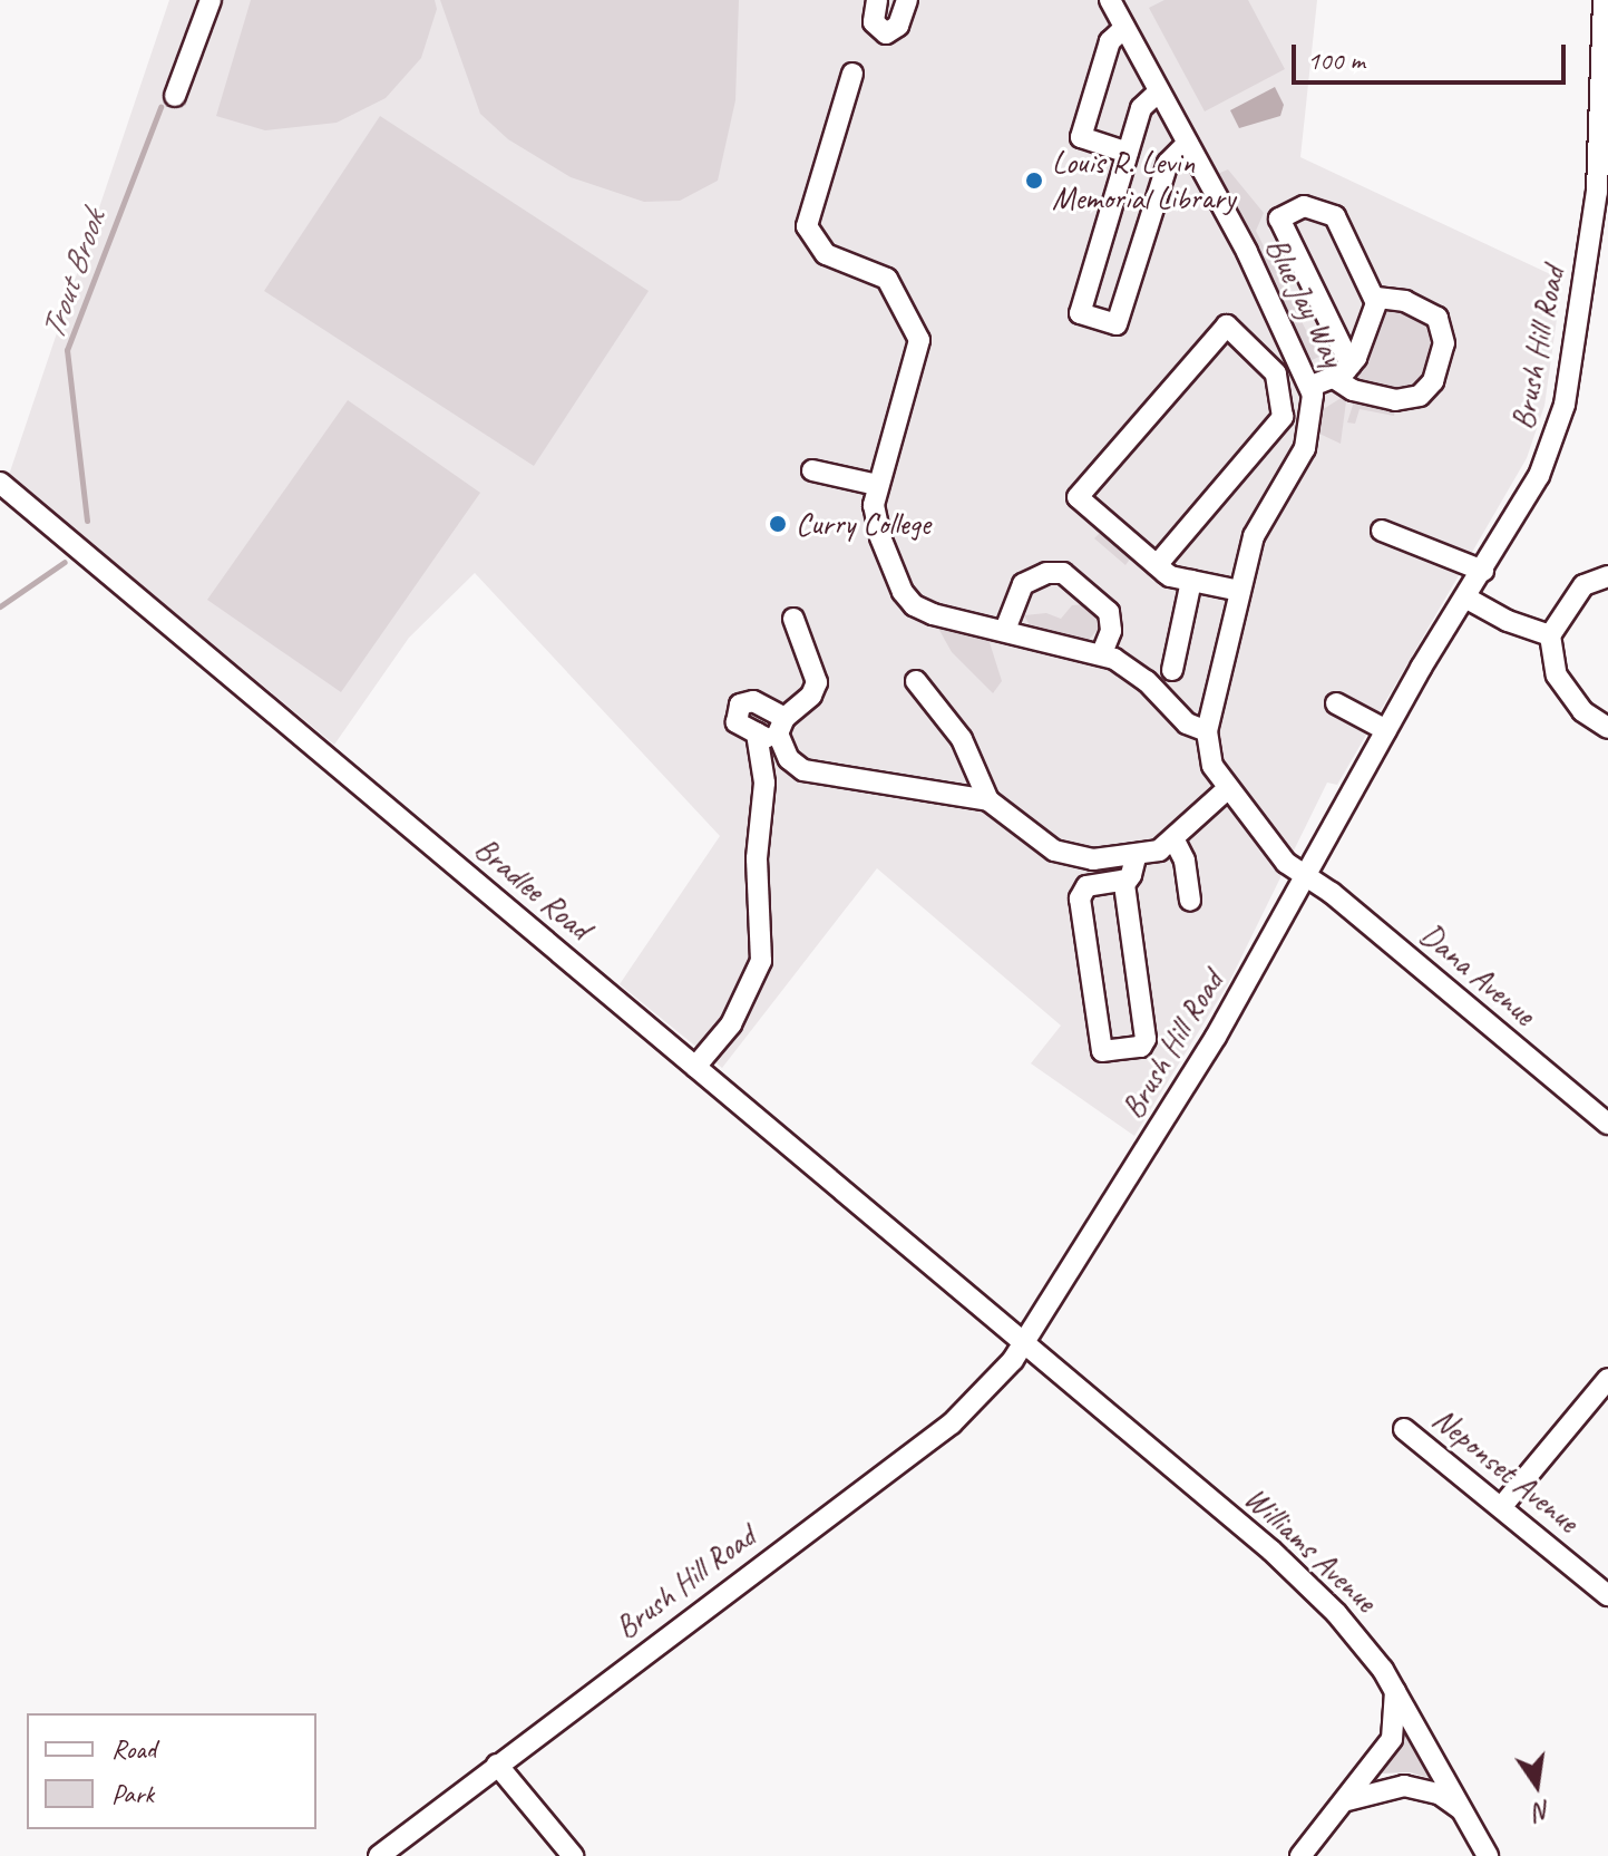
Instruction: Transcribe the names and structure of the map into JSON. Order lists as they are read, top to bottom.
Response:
{
  "streets": {
    "street": [
      "Blue Jay Way",
      "Brush Hill Road",
      "Bradlee Road",
      "Dana Avenue",
      "Neponset Avenue",
      "Williams Avenue"
    ]
  },
  "crossings": [
    ["Blue Jay Way", "Brush Hill Road"],
    ["Blue Jay Way", "Dana Avenue"],
    ["Brush Hill Road", "Bradlee Road"],
    ["Brush Hill Road", "Dana Avenue"],
    ["Brush Hill Road", "Williams Avenue"],
    ["Bradlee Road", "Williams Avenue"]
  ],
  "water": ["Trout Brook"],
  "places": ["Louis R. Levin Memorial Library", "Curry College"],
  "legend": ["Road", "Park"],
  "scale_bar": "100 m",
  "north": "bottom"
}
